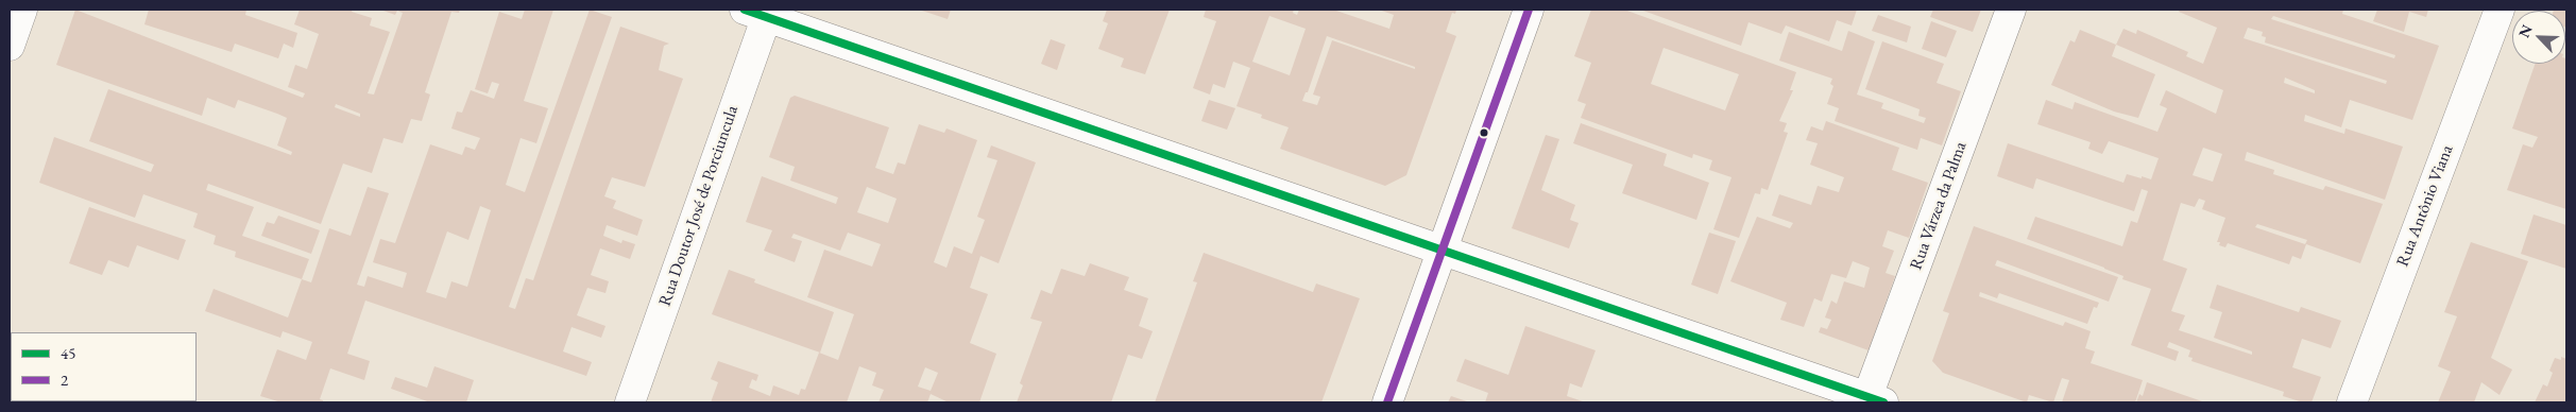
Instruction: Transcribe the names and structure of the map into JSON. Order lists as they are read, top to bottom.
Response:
{
  "streets": {
    "street": ["Rua Doutor José de Porciuncula", "Rua Várzea da Palma", "Rua Antônio Viana"]
  },
  "lines": ["transit line 45", "transit line 2"],
  "legend": ["45", "2"],
  "north": "top left"
}
